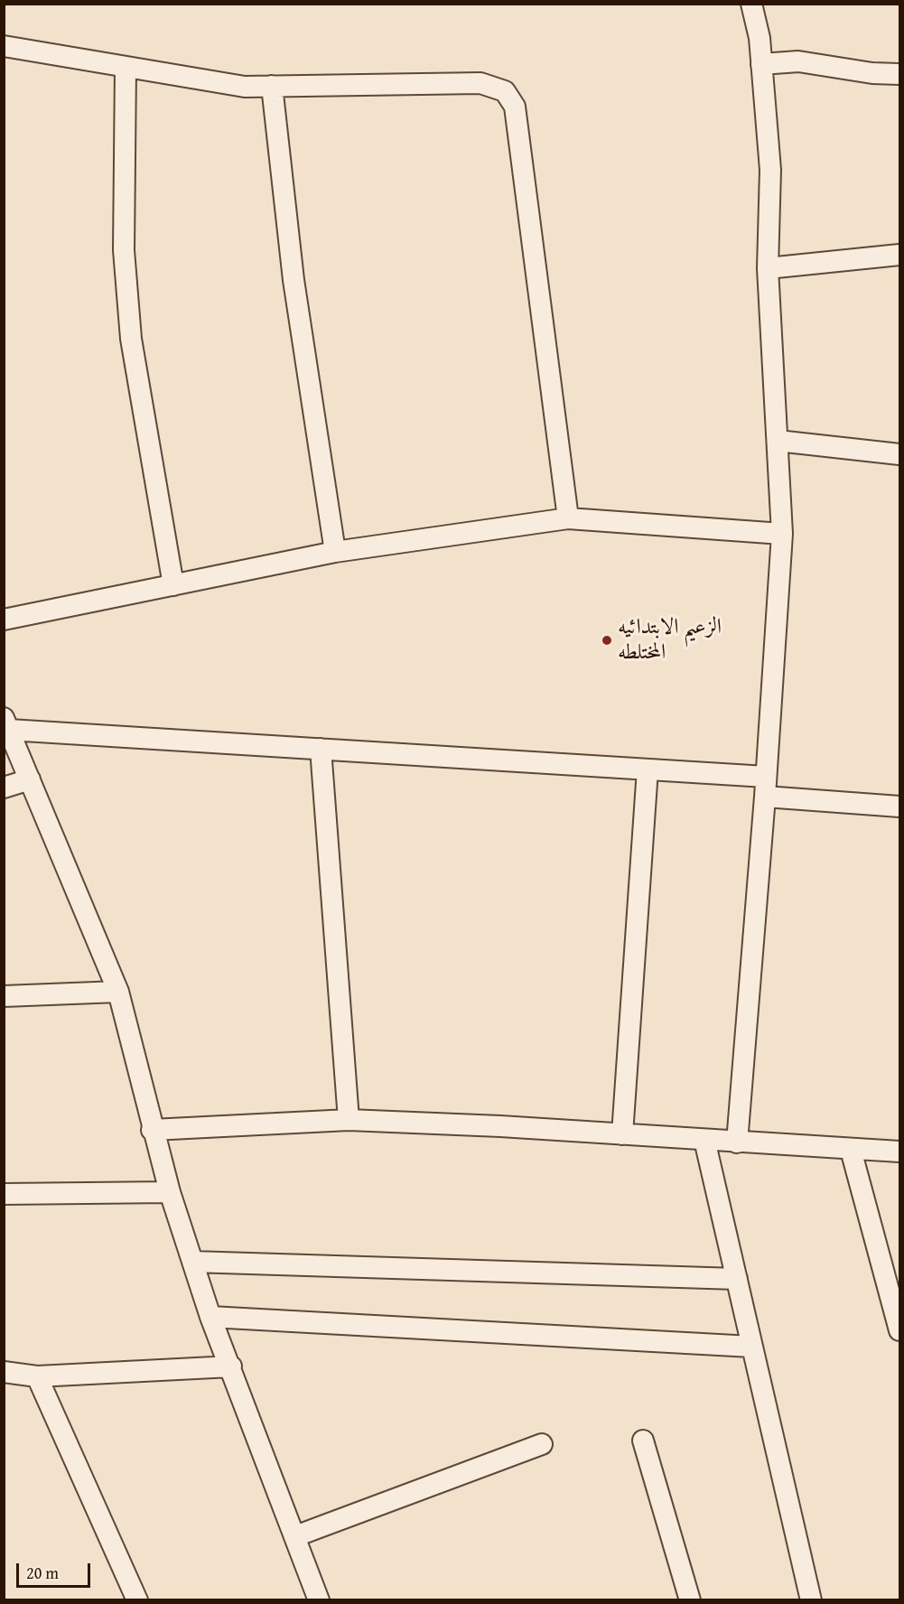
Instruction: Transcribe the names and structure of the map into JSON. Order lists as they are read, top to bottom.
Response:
{
  "places": ["الزعيم الابتدائيه المختلطه"],
  "scale_bar": "20 m"
}
